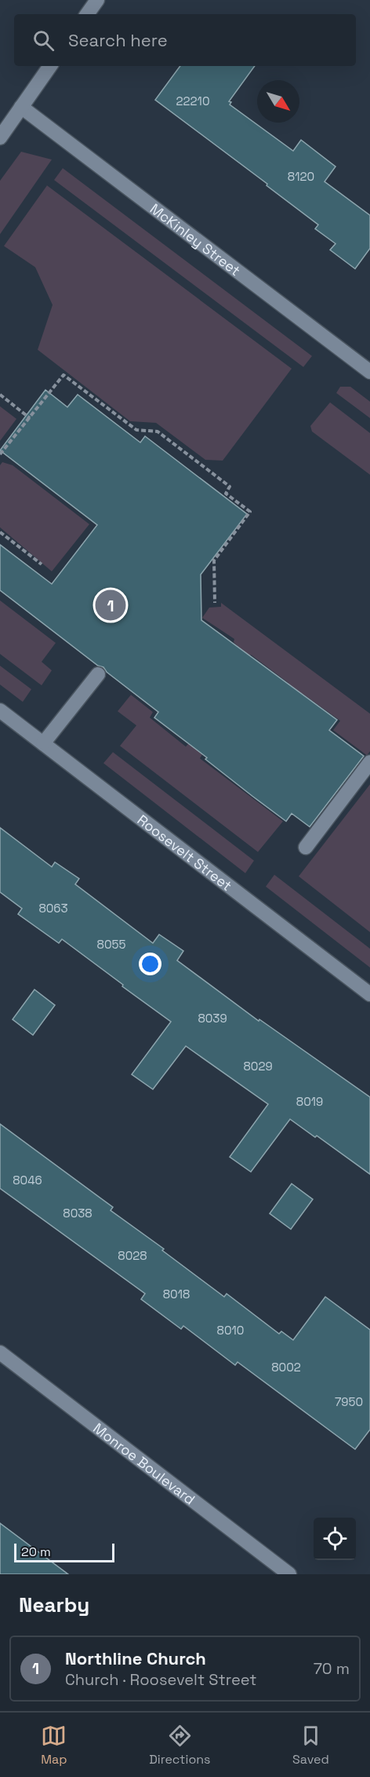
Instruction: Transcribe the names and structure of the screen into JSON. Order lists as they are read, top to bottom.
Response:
{
  "streets": {
    "street": ["McKinley Street", "Roosevelt Street", "Monroe Boulevard"]
  },
  "house_numbers": [
    "22210",
    "8120",
    "8063",
    "8055",
    "8039",
    "8029",
    "8019",
    "8046",
    "8038",
    "8028",
    "8018",
    "8010",
    "8002",
    "7950"
  ],
  "scale_bar": "20 m",
  "north": "bottom right",
  "page": {
    "search": "Search here",
    "pins": "1",
    "scale": "20 m",
    "heading": "Nearby",
    "list": [
      {
        "mark": "1",
        "name": "Northline Church",
        "note": "Church · Roosevelt Street",
        "value": "70 m"
      }
    ],
    "nav": ["Map", "Directions", "Saved"]
  }
}
